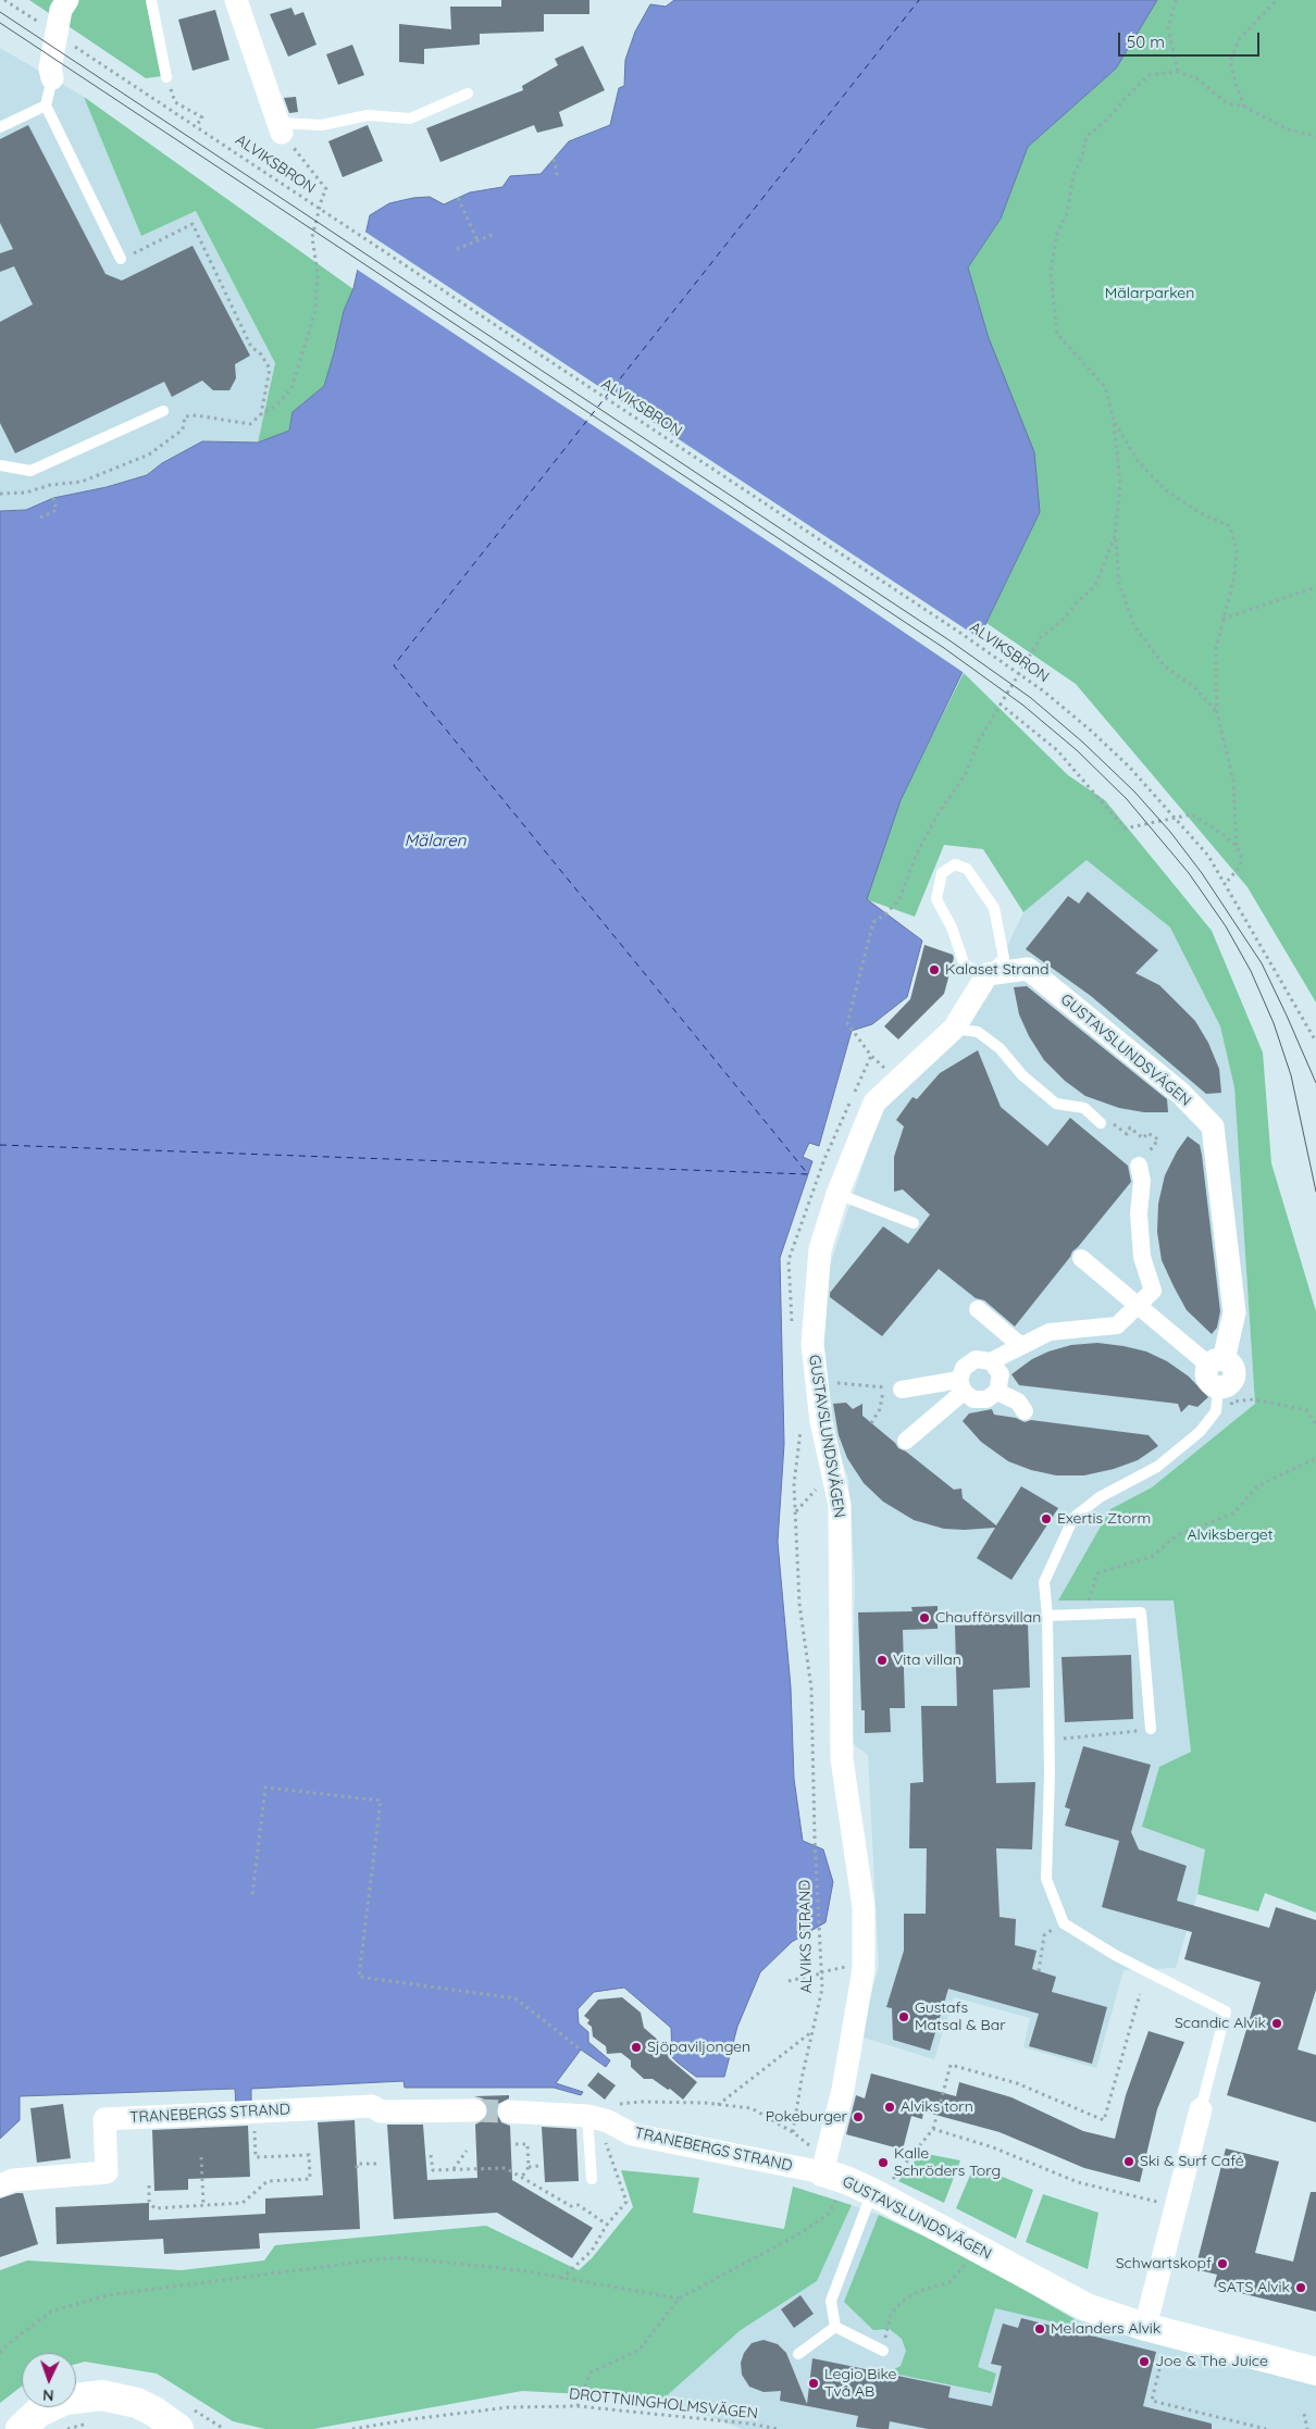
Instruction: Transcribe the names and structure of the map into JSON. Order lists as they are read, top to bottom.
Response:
{
  "streets": {
    "street": ["GUSTAVSLUNDSVÄGEN", "TRANEBERGS STRAND"],
    "path": ["ALVIKSBRON", "ALVIKS STRAND", "DROTTNINGHOLMSVÄGEN"]
  },
  "crossings": [
    ["GUSTAVSLUNDSVÄGEN", "TRANEBERGS STRAND"]
  ],
  "water": ["Mälaren"],
  "parks": ["Mälarparken", "Alviksberget"],
  "places": [
    "Kalaset Strand",
    "Exertis Ztorm",
    "Chaufförsvillan",
    "Vita villan",
    "Gustafs Matsal & Bar",
    "Scandic Alvik",
    "Sjöpaviljongen",
    "Alviks torn",
    "Pokeburger",
    "Ski & Surf Café",
    "Kalle Schröders Torg",
    "Schwartskopf",
    "SATS Alvik",
    "Melanders Alvik",
    "Joe & The Juice",
    "Legio Bike Två AB"
  ],
  "scale_bar": "50 m",
  "north": "bottom"
}
